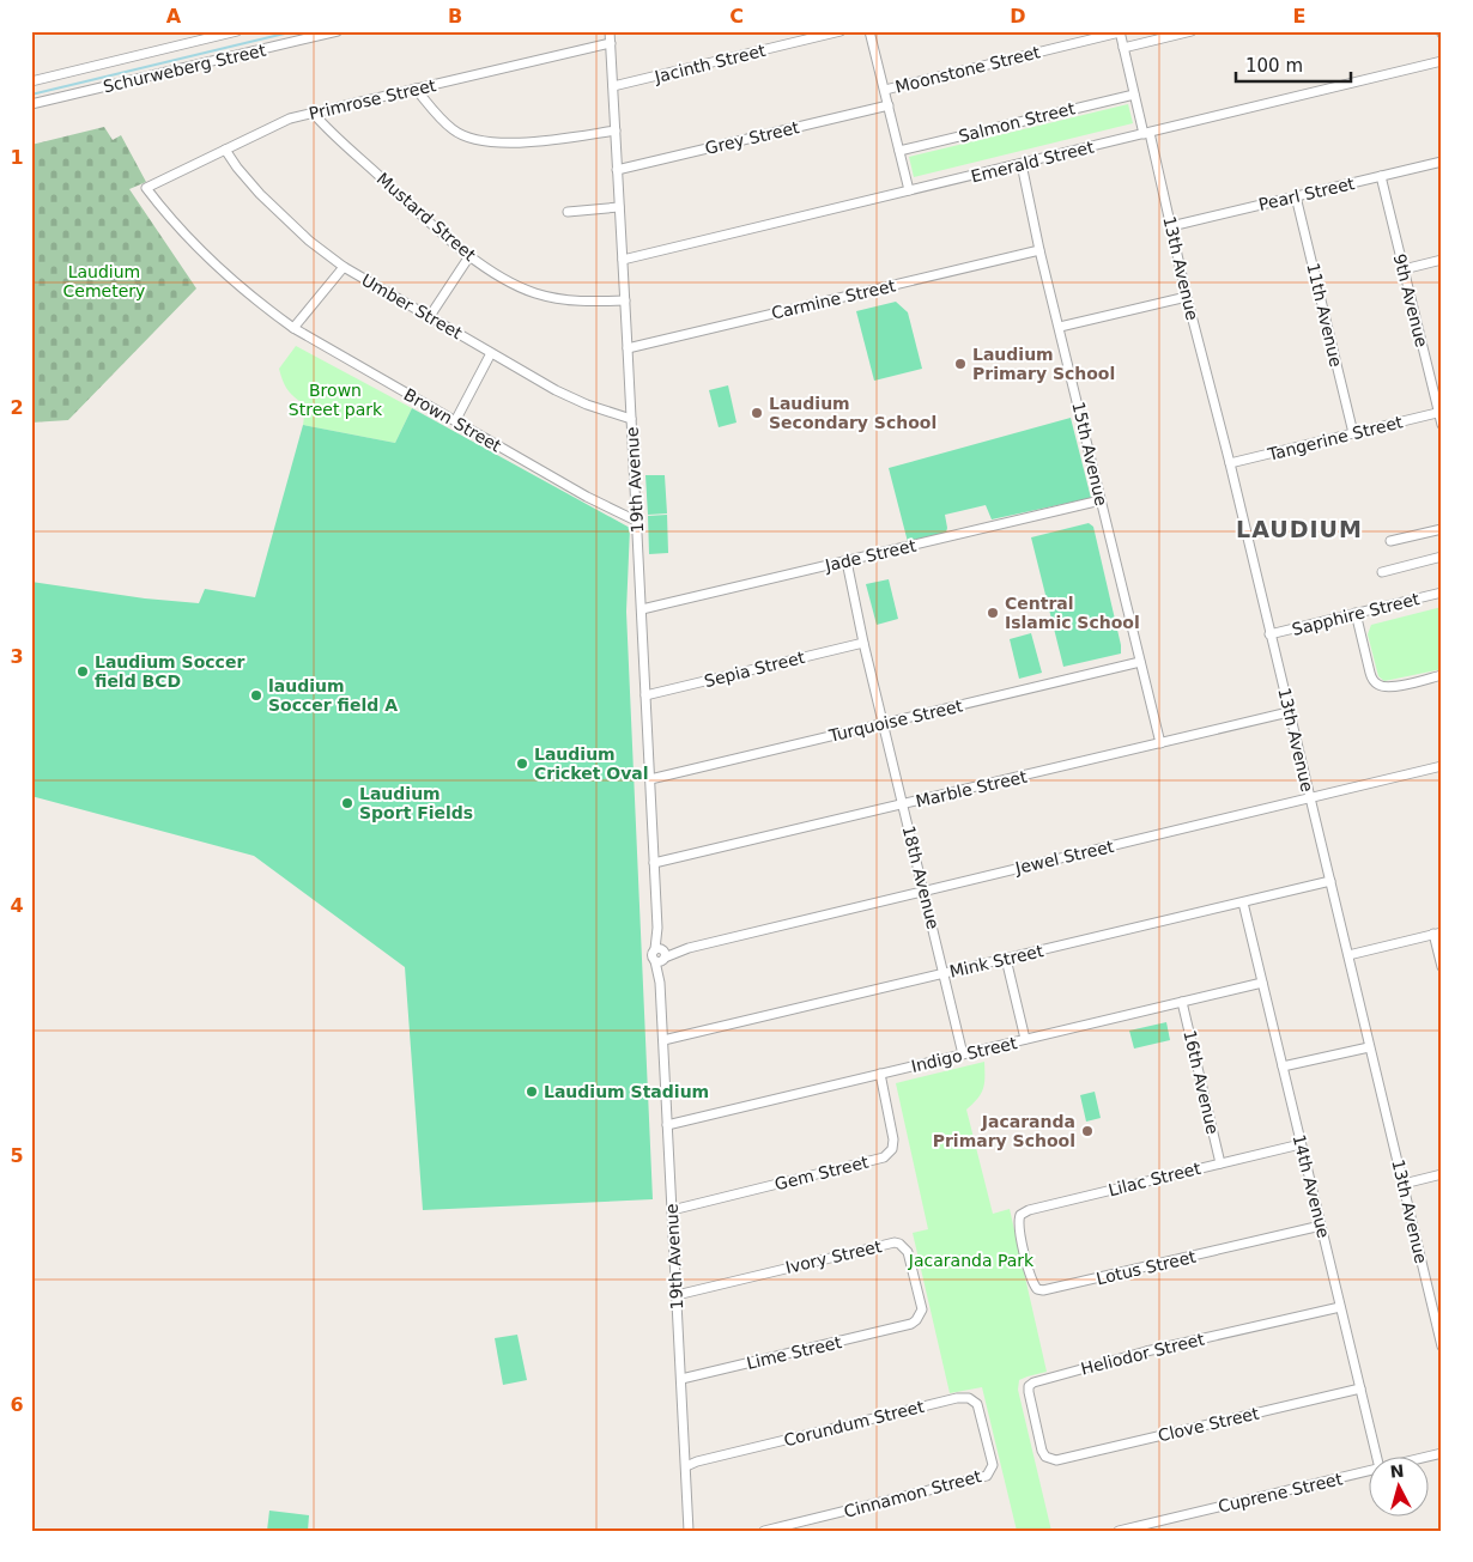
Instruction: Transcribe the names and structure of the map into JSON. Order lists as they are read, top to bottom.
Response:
{
  "streets": {
    "street": [
      "Jacinth Street",
      "Schurweberg Street",
      "Moonstone Street",
      "Primrose Street",
      "Salmon Street",
      "Grey Street",
      "Emerald Street",
      "Pearl Street",
      "Mustard Street",
      "13th Avenue",
      "Carmine Street",
      "9th Avenue",
      "Umber Street",
      "11th Avenue",
      "Brown Street",
      "Tangerine Street",
      "15th Avenue",
      "19th Avenue",
      "Jade Street",
      "Sapphire Street",
      "Sepia Street",
      "Turquoise Street",
      "Marble Street",
      "Jewel Street",
      "18th Avenue",
      "Mink Street",
      "Indigo Street",
      "16th Avenue",
      "Gem Street",
      "Lilac Street",
      "14th Avenue",
      "Ivory Street",
      "Lotus Street",
      "Lime Street",
      "Heliodor Street",
      "Corundum Street",
      "Clove Street",
      "Cuprene Street",
      "Cinnamon Street"
    ]
  },
  "crossings": [
    ["Jacinth Street", "19th Avenue"],
    ["Moonstone Street", "13th Avenue"],
    ["Primrose Street", "Mustard Street"],
    ["Primrose Street", "Umber Street"],
    ["Primrose Street", "Brown Street"],
    ["Primrose Street", "19th Avenue"],
    ["Salmon Street", "13th Avenue"],
    ["Grey Street", "19th Avenue"],
    ["Emerald Street", "13th Avenue"],
    ["Emerald Street", "15th Avenue"],
    ["Emerald Street", "19th Avenue"],
    ["Pearl Street", "13th Avenue"],
    ["Pearl Street", "9th Avenue"],
    ["Pearl Street", "11th Avenue"],
    ["Mustard Street", "19th Avenue"],
    ["13th Avenue", "Tangerine Street"],
    ["13th Avenue", "Sapphire Street"],
    ["13th Avenue", "Marble Street"],
    ["13th Avenue", "Jewel Street"],
    ["13th Avenue", "Mink Street"],
    ["Carmine Street", "15th Avenue"],
    ["Carmine Street", "19th Avenue"],
    ["9th Avenue", "Tangerine Street"],
    ["Umber Street", "19th Avenue"],
    ["11th Avenue", "Tangerine Street"],
    ["Brown Street", "19th Avenue"],
    ["15th Avenue", "Jade Street"],
    ["15th Avenue", "Turquoise Street"],
    ["15th Avenue", "Marble Street"],
    ["19th Avenue", "Jade Street"],
    ["19th Avenue", "Sepia Street"],
    ["19th Avenue", "Turquoise Street"],
    ["19th Avenue", "Marble Street"],
    ["19th Avenue", "Jewel Street"],
    ["19th Avenue", "Mink Street"],
    ["19th Avenue", "Indigo Street"],
    ["19th Avenue", "Gem Street"],
    ["19th Avenue", "Ivory Street"],
    ["19th Avenue", "Lime Street"],
    ["19th Avenue", "Corundum Street"],
    ["Jade Street", "18th Avenue"],
    ["Sepia Street", "18th Avenue"],
    ["Turquoise Street", "18th Avenue"],
    ["Marble Street", "18th Avenue"],
    ["Jewel Street", "18th Avenue"],
    ["18th Avenue", "Mink Street"],
    ["18th Avenue", "Indigo Street"],
    ["Mink Street", "14th Avenue"],
    ["Indigo Street", "16th Avenue"],
    ["Indigo Street", "Gem Street"],
    ["Indigo Street", "14th Avenue"],
    ["16th Avenue", "Lilac Street"],
    ["Lilac Street", "14th Avenue"],
    ["Lilac Street", "Lotus Street"],
    ["14th Avenue", "Lotus Street"],
    ["14th Avenue", "Heliodor Street"],
    ["14th Avenue", "Clove Street"],
    ["Ivory Street", "Lime Street"],
    ["Heliodor Street", "Clove Street"],
    ["Corundum Street", "Cinnamon Street"]
  ],
  "districts": ["LAUDIUM"],
  "parks": ["Laudium Cemetery", "Brown Street park", "Jacaranda Park"],
  "places": [
    "Laudium Primary School",
    "Laudium Secondary School",
    "Central Islamic School",
    "Laudium Soccer field BCD",
    "laudium Soccer field A",
    "Laudium Cricket Oval",
    "Laudium Sport Fields",
    "Laudium Stadium",
    "Jacaranda Primary School"
  ],
  "scale_bar": "100 m",
  "north": "top",
  "grid": {
    "columns": [
      "A",
      "B",
      "C",
      "D",
      "E"
    ],
    "rows": [
      "1",
      "2",
      "3",
      "4",
      "5",
      "6"
    ]
  }
}
